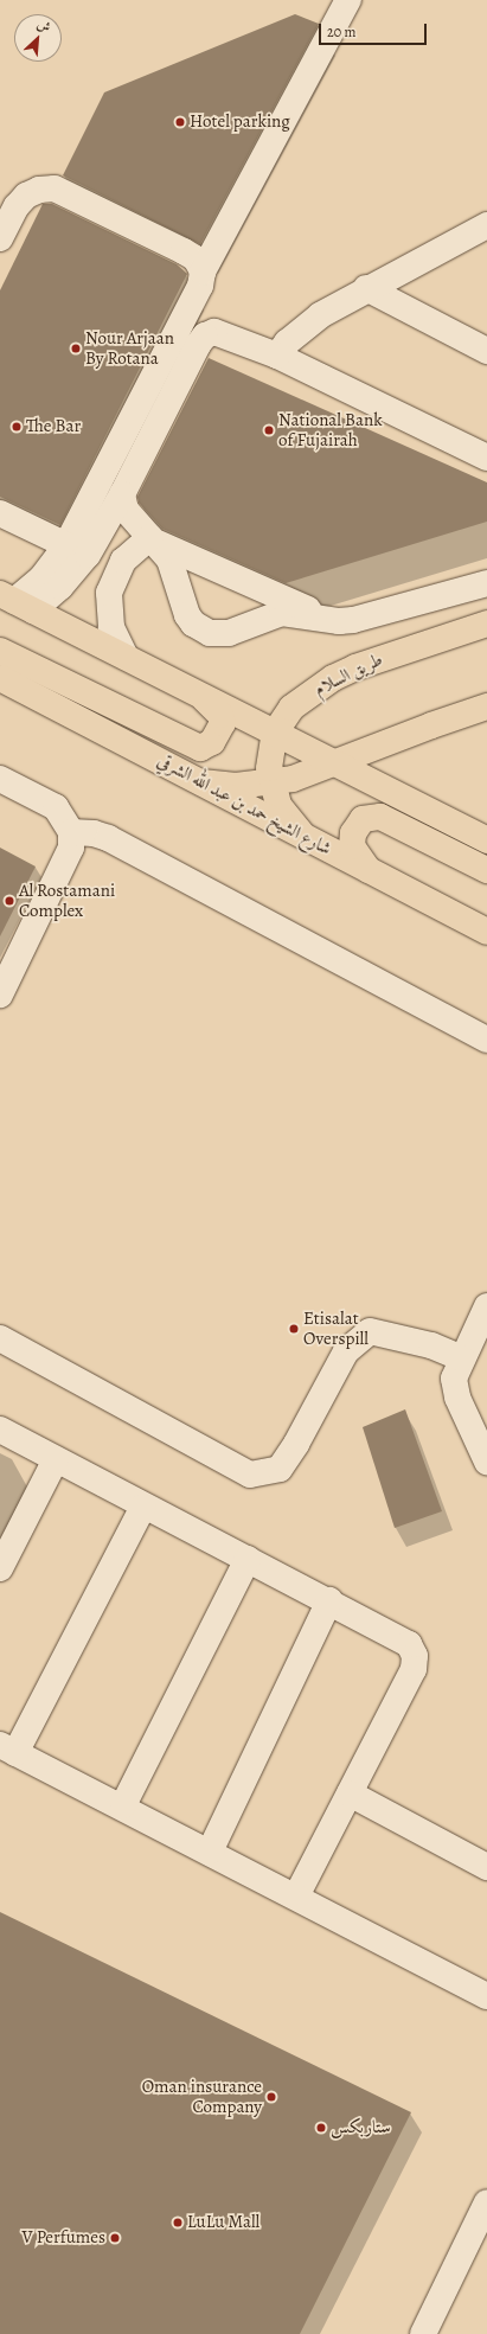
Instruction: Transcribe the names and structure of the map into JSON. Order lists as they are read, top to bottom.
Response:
{
  "streets": {
    "main road": ["طريق السلام", "شارع الشيخ حمد بن عبد الله الشرقي"]
  },
  "crossings": [
    ["طريق السلام", "شارع الشيخ حمد بن عبد الله الشرقي"]
  ],
  "places": [
    "Hotel parking",
    "Nour Arjaan By Rotana",
    "The Bar",
    "National Bank of Fujairah",
    "Al Rostamani Complex",
    "Etisalat Overspill",
    "Oman insurance Company",
    "ستاربكس",
    "LuLu Mall",
    "V Perfumes"
  ],
  "scale_bar": "20 m",
  "north": "top right"
}
